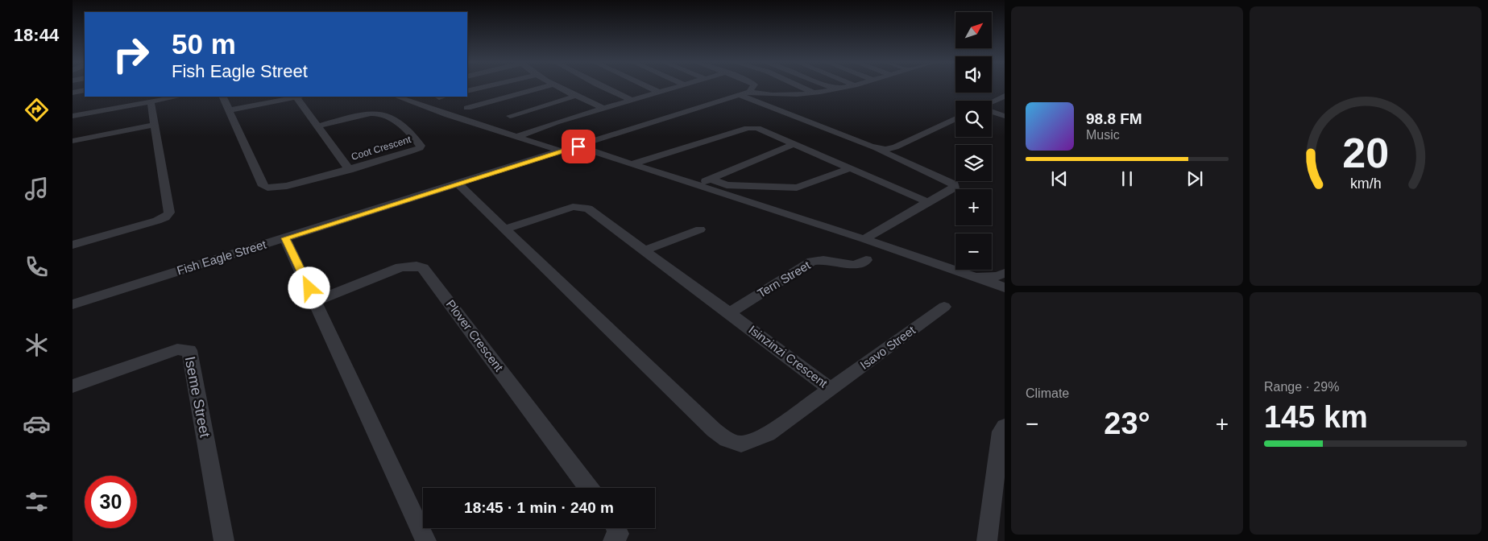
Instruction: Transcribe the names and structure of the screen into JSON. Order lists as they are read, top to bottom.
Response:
{
  "streets": {
    "street": [
      "Coot Crescent",
      "Fish Eagle Street",
      "Tern Street",
      "Plover Crescent",
      "Isavo Street",
      "Isinzinzi Crescent",
      "Iseme Street"
    ]
  },
  "crossings": [
    ["Fish Eagle Street", "Isinzinzi Crescent"],
    ["Tern Street", "Isinzinzi Crescent"],
    ["Isavo Street", "Isinzinzi Crescent"]
  ],
  "north": "top right",
  "page": {
    "tabs": "18:44",
    "map_buttons": ["+", "−"],
    "turn": ["50 m", "Fish Eagle Street"],
    "song": ["98.8 FM", "Music"],
    "tile": [
      "Climate",
      ["Range · 29%", "145 km"]
    ],
    "heat": ["−", "23°", "+"],
    "limit": "30",
    "trip": "18:45 · 1 min · 240 m",
    "gauge": ["20", "km/h"]
  }
}
